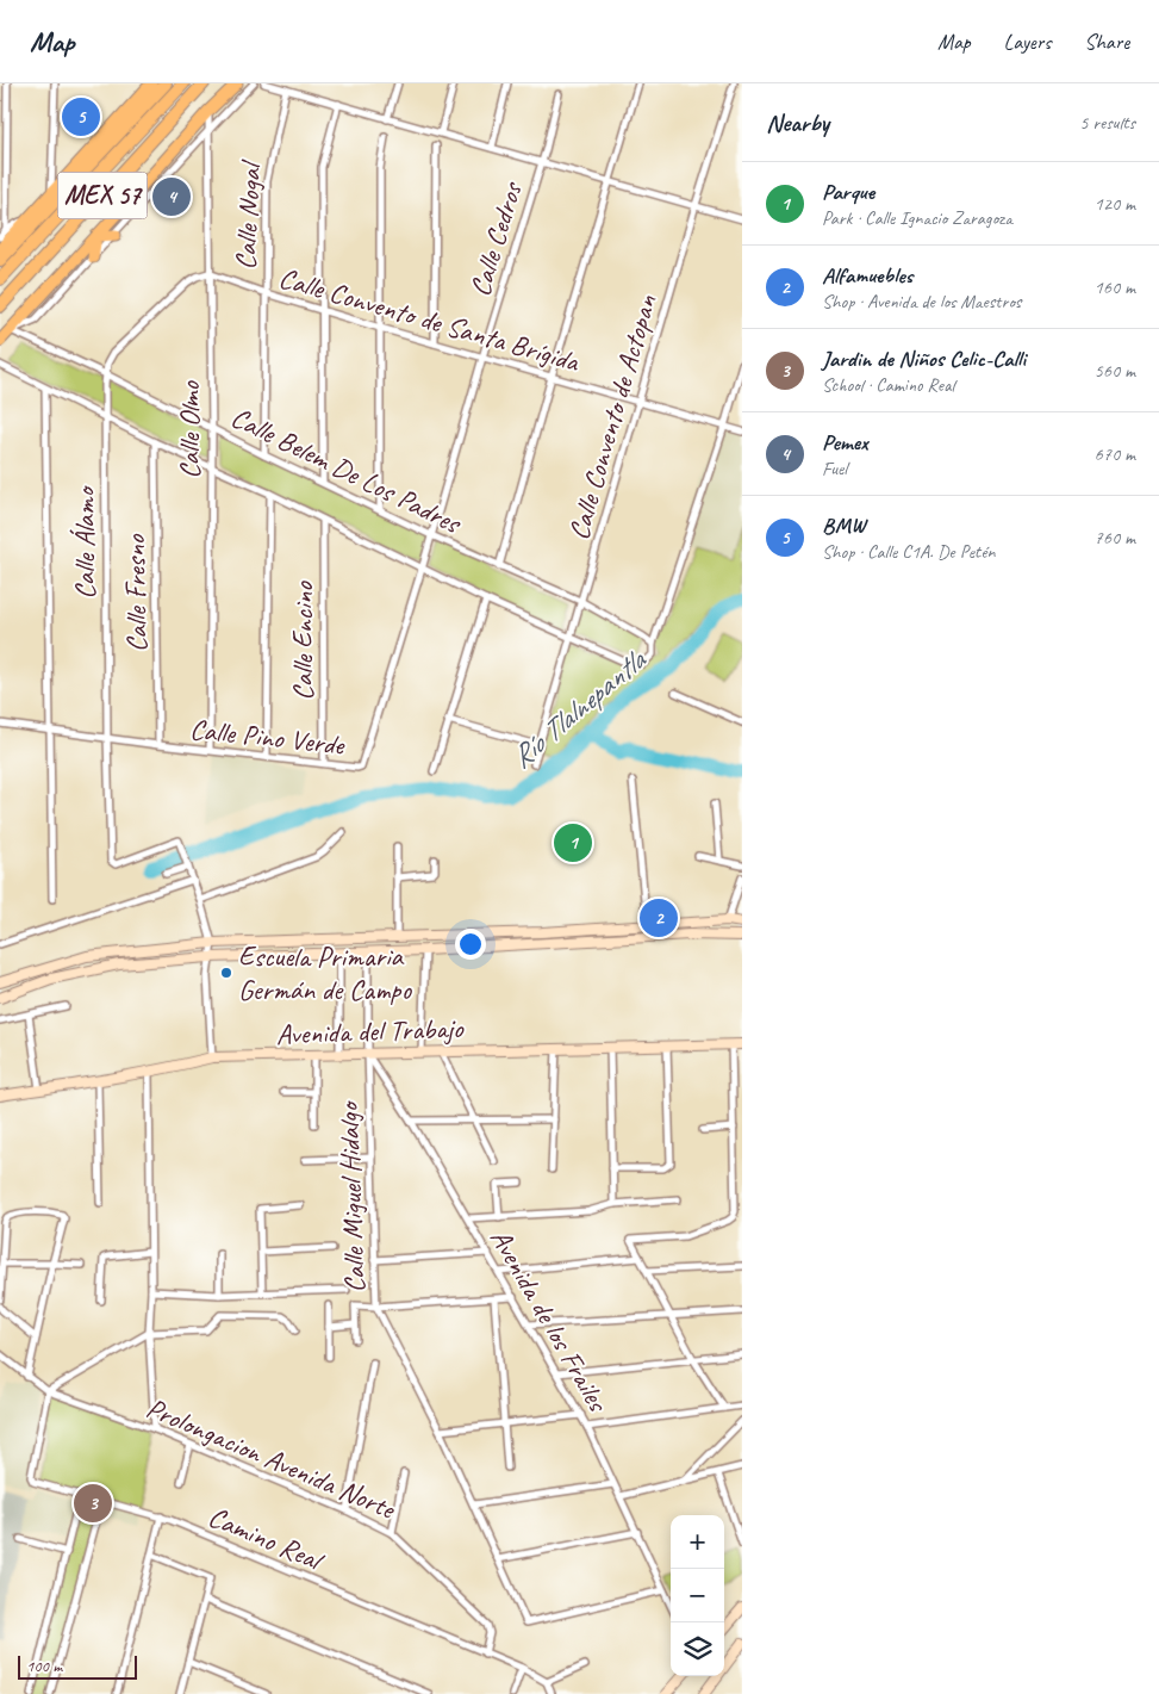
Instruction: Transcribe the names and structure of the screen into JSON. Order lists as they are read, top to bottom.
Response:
{
  "streets": {
    "highway": ["MEX 57"],
    "main road": ["Avenida del Trabajo"],
    "street": [
      "Calle Nogal",
      "Calle Cedros",
      "Calle Convento de Santa Brígida",
      "Calle Convento de Actopan",
      "Calle Olmo",
      "Calle Belem De Los Padres",
      "Calle Álamo",
      "Calle Fresno",
      "Calle Encino",
      "Calle Pino Verde",
      "Calle Miguel Hidalgo",
      "Avenida de los Frailes",
      "Prolongacion Avenida Norte",
      "Camino Real"
    ]
  },
  "crossings": [
    ["Calle Nogal", "Calle Convento de Santa Brígida"],
    ["Calle Nogal", "Calle Belem De Los Padres"],
    ["Calle Cedros", "Calle Convento de Santa Brígida"],
    ["Calle Cedros", "Calle Belem De Los Padres"],
    ["Calle Cedros", "Calle Pino Verde"],
    ["Calle Convento de Santa Brígida", "Calle Convento de Actopan"],
    ["Calle Convento de Santa Brígida", "Calle Olmo"],
    ["Calle Convento de Santa Brígida", "Calle Álamo"],
    ["Calle Convento de Actopan", "Calle Belem De Los Padres"],
    ["Calle Olmo", "Calle Belem De Los Padres"],
    ["Calle Olmo", "Calle Álamo"],
    ["Calle Olmo", "Calle Pino Verde"],
    ["Calle Belem De Los Padres", "Calle Álamo"],
    ["Calle Belem De Los Padres", "Calle Fresno"],
    ["Calle Belem De Los Padres", "Calle Encino"],
    ["Calle Belem De Los Padres", "Calle Pino Verde"],
    ["Calle Álamo", "Calle Pino Verde"],
    ["Calle Fresno", "Calle Pino Verde"],
    ["Calle Encino", "Calle Pino Verde"],
    ["Avenida del Trabajo", "Calle Miguel Hidalgo"],
    ["Avenida del Trabajo", "Avenida de los Frailes"],
    ["Calle Miguel Hidalgo", "Avenida de los Frailes"],
    ["Prolongacion Avenida Norte", "Camino Real"]
  ],
  "water": ["Río Tlalnepantla"],
  "places": ["Escuela Primaria Germán de Campo"],
  "scale_bar": "100 m",
  "page": {
    "header": "Map",
    "nav": ["Map", "Layers", "Share"],
    "heading": ["Nearby", "5 results"],
    "pins": [
      "5",
      "4",
      "1",
      "2",
      "3"
    ],
    "list": [
      {
        "mark": "1",
        "name": "Parque",
        "note": "Park · Calle Ignacio Zaragoza",
        "value": "120 m"
      },
      {
        "mark": "2",
        "name": "Alfamuebles",
        "note": "Shop · Avenida de los Maestros",
        "value": "160 m"
      },
      {
        "mark": "3",
        "name": "Jardin de Niños Celic-Calli",
        "note": "School · Camino Real",
        "value": "560 m"
      },
      {
        "mark": "4",
        "name": "Pemex",
        "note": "Fuel",
        "value": "670 m"
      },
      {
        "mark": "5",
        "name": "BMW",
        "note": "Shop · Calle C1A. De Petén",
        "value": "760 m"
      }
    ],
    "map_buttons": ["+", "−"],
    "scale": "100 m"
  }
}
